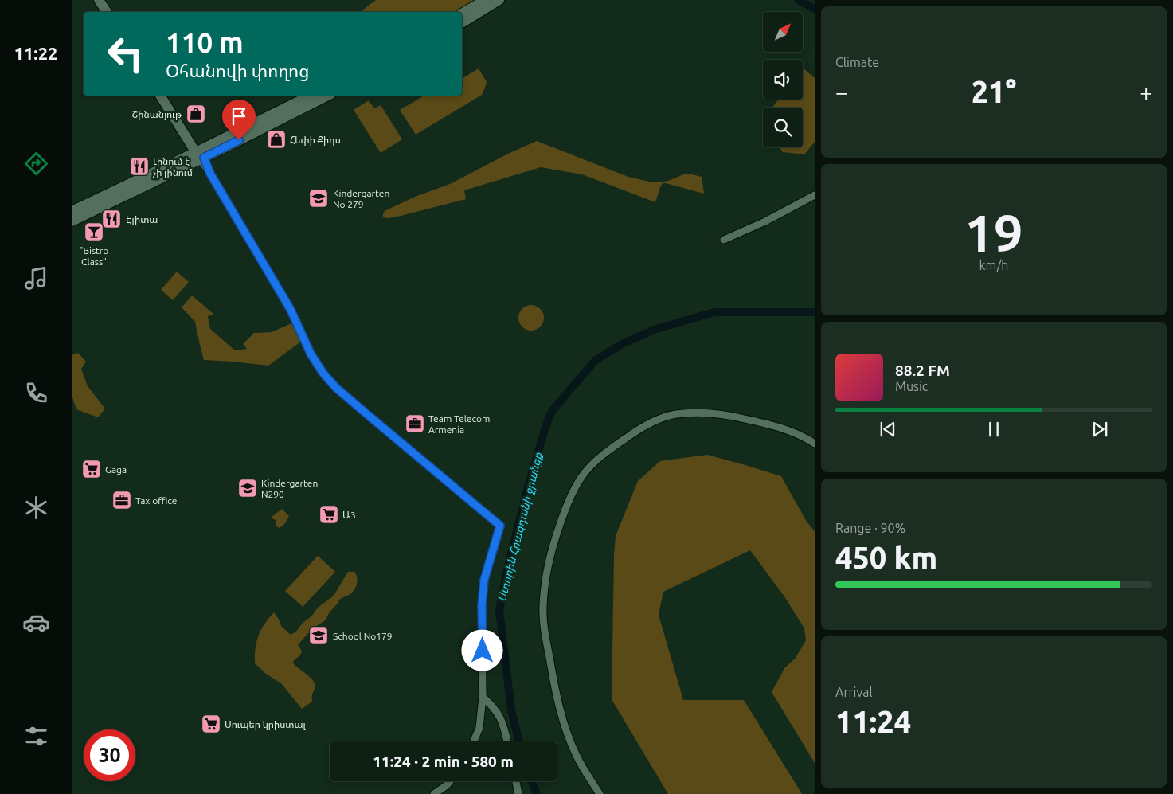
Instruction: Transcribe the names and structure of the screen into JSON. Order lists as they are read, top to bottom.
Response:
{
  "water": ["Ստորին Հրազդանի ջրանցք"],
  "places": {
    "shop": ["Շինանյութ", "Հեփի Քիդս"],
    "restaurant": ["Լինում է չի լինում", "Էլիտա"],
    "school or university": ["Kindergarten No 279", "Kindergarten N290", "School No179"],
    "bar": ["\"Bistro Class\""],
    "office": ["Team Telecom Armenia", "Tax office"],
    "supermarket": ["Gaga", "Ա3", "Սուպեր կրիստալ"]
  },
  "north": "top right",
  "page": {
    "tabs": "11:22",
    "tile": [
      "Climate",
      ["19", "km/h"],
      ["Range · 90%", "450 km"],
      ["Arrival", "11:24"]
    ],
    "turn": ["110 m", "Օհանովի փողոց"],
    "heat": ["−", "21°", "+"],
    "song": ["88.2 FM", "Music"],
    "limit": "30",
    "trip": "11:24 · 2 min · 580 m"
  }
}
